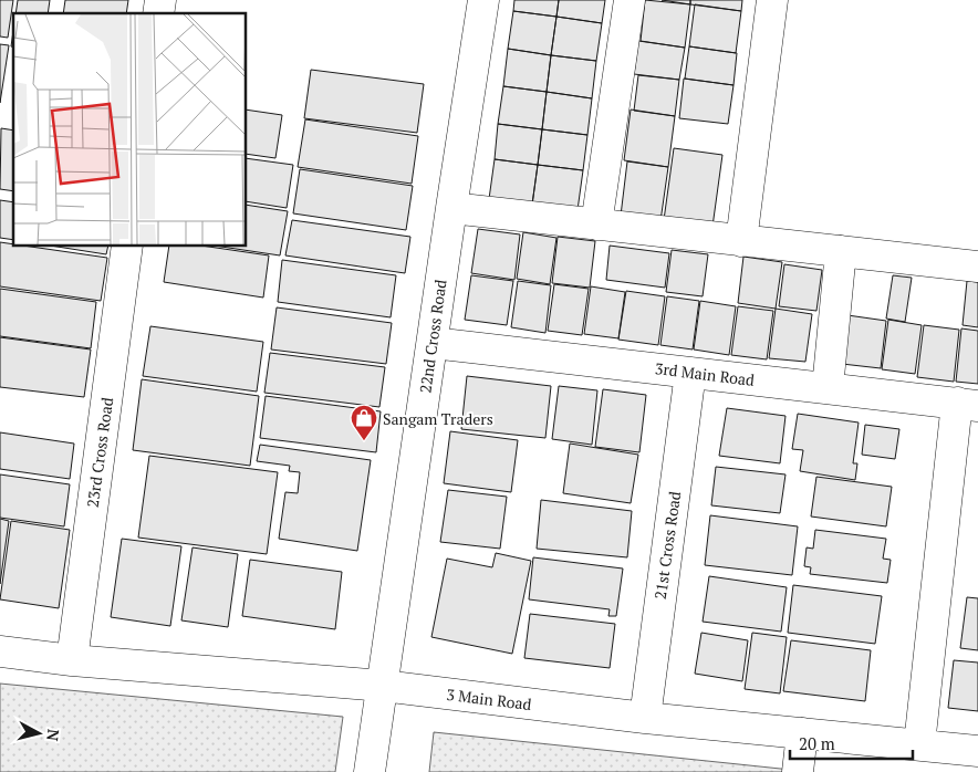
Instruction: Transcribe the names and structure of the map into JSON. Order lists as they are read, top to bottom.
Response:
{
  "streets": {
    "street": [
      "22nd Cross Road",
      "3rd Main Road",
      "23rd Cross Road",
      "21st Cross Road",
      "3 Main Road"
    ]
  },
  "crossings": [
    ["22nd Cross Road", "3rd Main Road"],
    ["22nd Cross Road", "3 Main Road"],
    ["3rd Main Road", "21st Cross Road"],
    ["23rd Cross Road", "3 Main Road"],
    ["21st Cross Road", "3 Main Road"]
  ],
  "places": {
    "shop": ["Sangam Traders"]
  },
  "scale_bar": "20 m",
  "north": "right"
}
